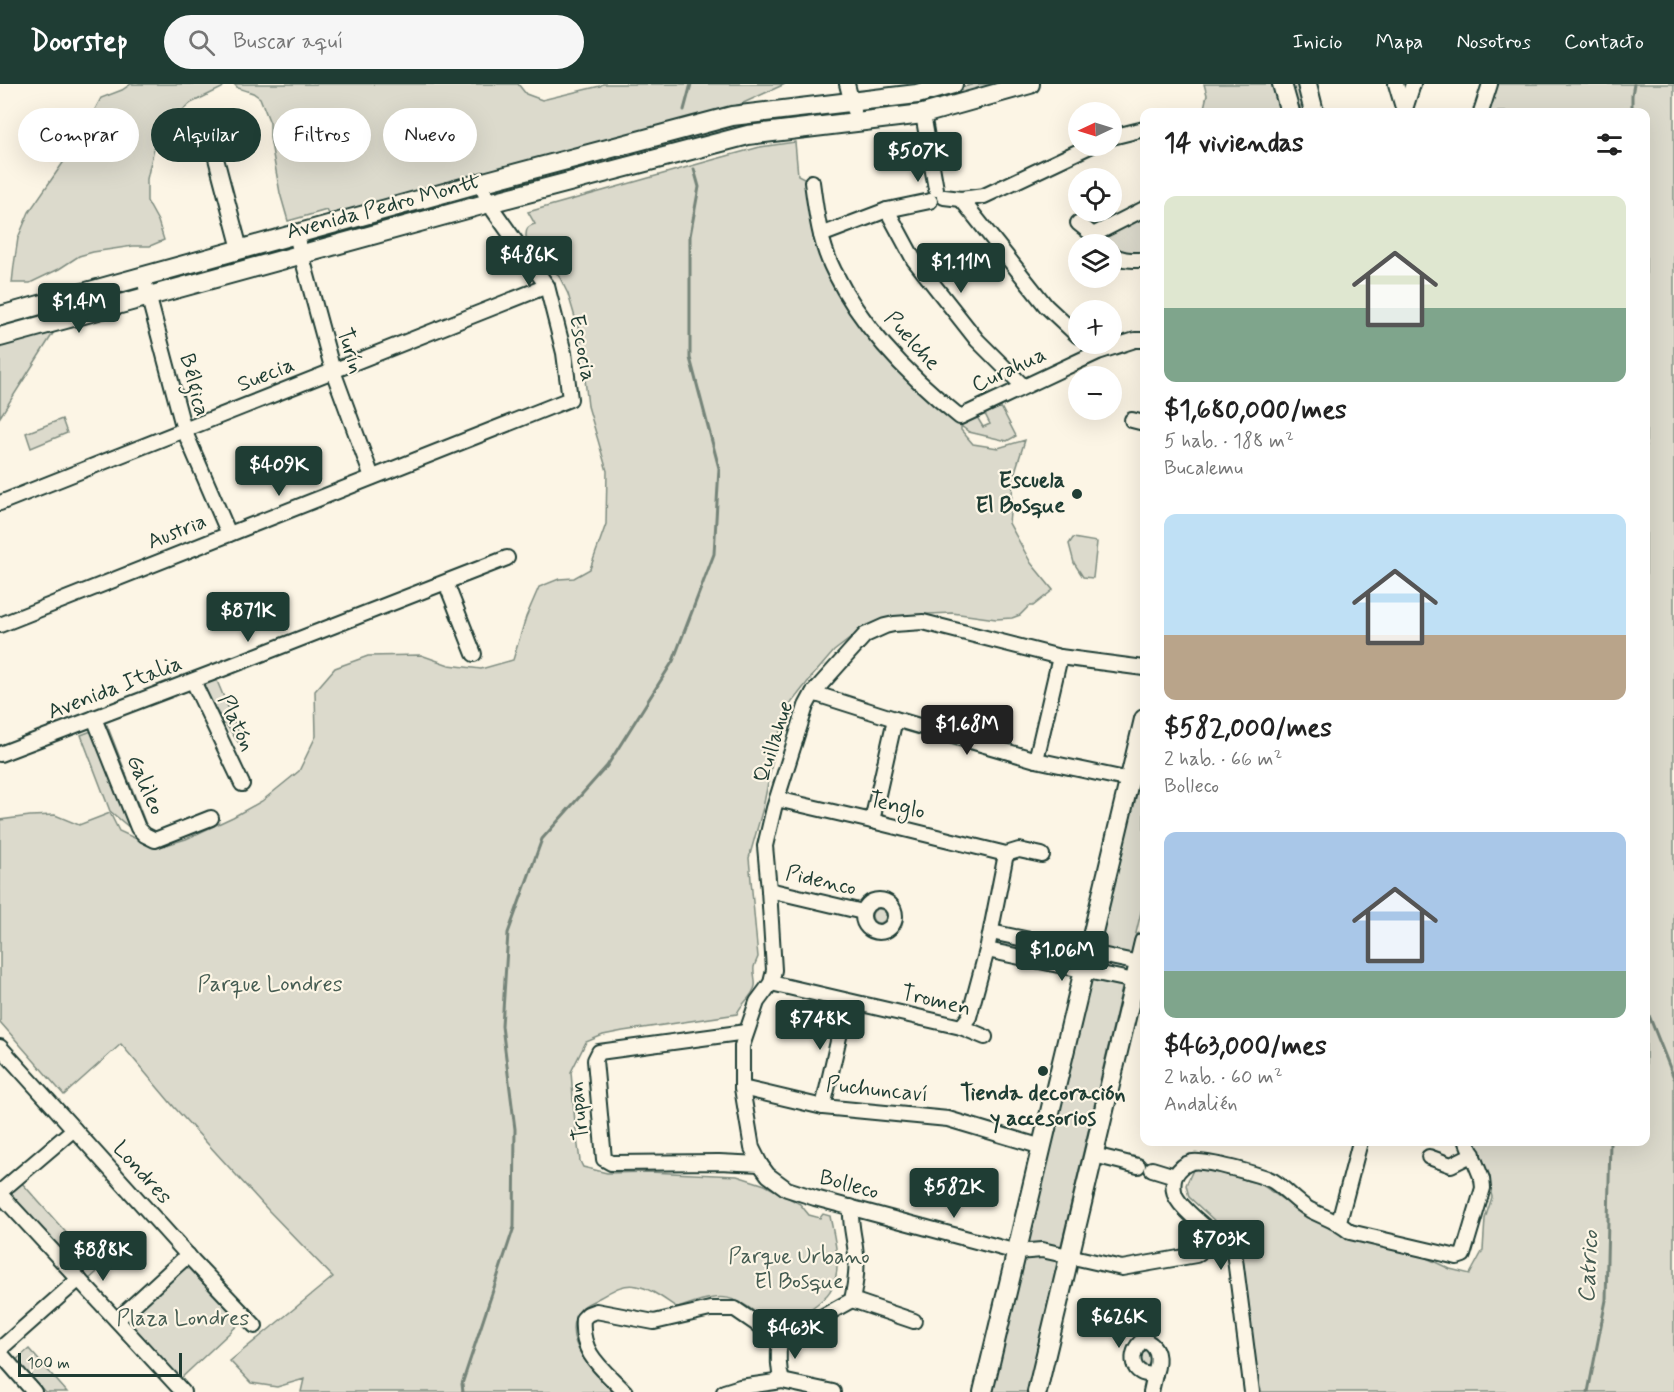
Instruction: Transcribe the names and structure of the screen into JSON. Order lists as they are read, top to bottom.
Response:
{
  "streets": {
    "main road": ["Avenida Pedro Montt"],
    "street": [
      "Puelche",
      "Escocia",
      "Turín",
      "Curahua",
      "Suecia",
      "Bélgica",
      "Austria",
      "Avenida Italia",
      "Platón",
      "Quillahue",
      "Galileo",
      "Tenglo",
      "Pidenco",
      "Tromen",
      "Puchuncaví",
      "Trupan",
      "Londres",
      "Bolleco"
    ]
  },
  "crossings": [
    ["Avenida Pedro Montt", "Escocia"],
    ["Avenida Pedro Montt", "Turín"],
    ["Avenida Pedro Montt", "Bélgica"],
    ["Puelche", "Curahua"],
    ["Escocia", "Suecia"],
    ["Escocia", "Austria"],
    ["Turín", "Suecia"],
    ["Turín", "Austria"],
    ["Suecia", "Bélgica"],
    ["Bélgica", "Austria"],
    ["Avenida Italia", "Platón"],
    ["Avenida Italia", "Galileo"],
    ["Quillahue", "Tenglo"],
    ["Quillahue", "Pidenco"],
    ["Quillahue", "Tromen"],
    ["Quillahue", "Puchuncaví"],
    ["Quillahue", "Trupan"],
    ["Quillahue", "Bolleco"],
    ["Puchuncaví", "Bolleco"],
    ["Trupan", "Bolleco"]
  ],
  "water": ["Catrico"],
  "parks": ["Parque Londres", "Parque Urbano El Bosque", "Plaza Londres"],
  "places": ["Escuela El Bosque", "Tienda decoración y accesorios"],
  "scale_bar": "100 m",
  "north": "left",
  "page": {
    "header": "Doorstep",
    "search": "Buscar aquí",
    "nav": [
      "Inicio",
      "Mapa",
      "Nosotros",
      "Contacto"
    ],
    "map_buttons": ["+", "−"],
    "chip": [
      "Comprar",
      "Alquilar",
      "Filtros",
      "Nuevo"
    ],
    "heading": "14 viviendas",
    "price": [
      "$507K",
      "$486K",
      "$1.11M",
      "$1.4M",
      "$409K",
      "$871K",
      "$1.68M",
      "$1.06M",
      "$748K",
      "$582K",
      "$703K",
      "$888K",
      "$626K",
      "$463K"
    ],
    "list": [
      {
        "name": "$1,680,000/mes",
        "note": "5 hab. · 188 m² · Bucalemu"
      },
      {
        "name": "$582,000/mes",
        "note": "2 hab. · 66 m² · Bolleco"
      },
      {
        "name": "$463,000/mes",
        "note": "2 hab. · 60 m² · Andalién"
      }
    ],
    "scale": "100 m"
  }
}
